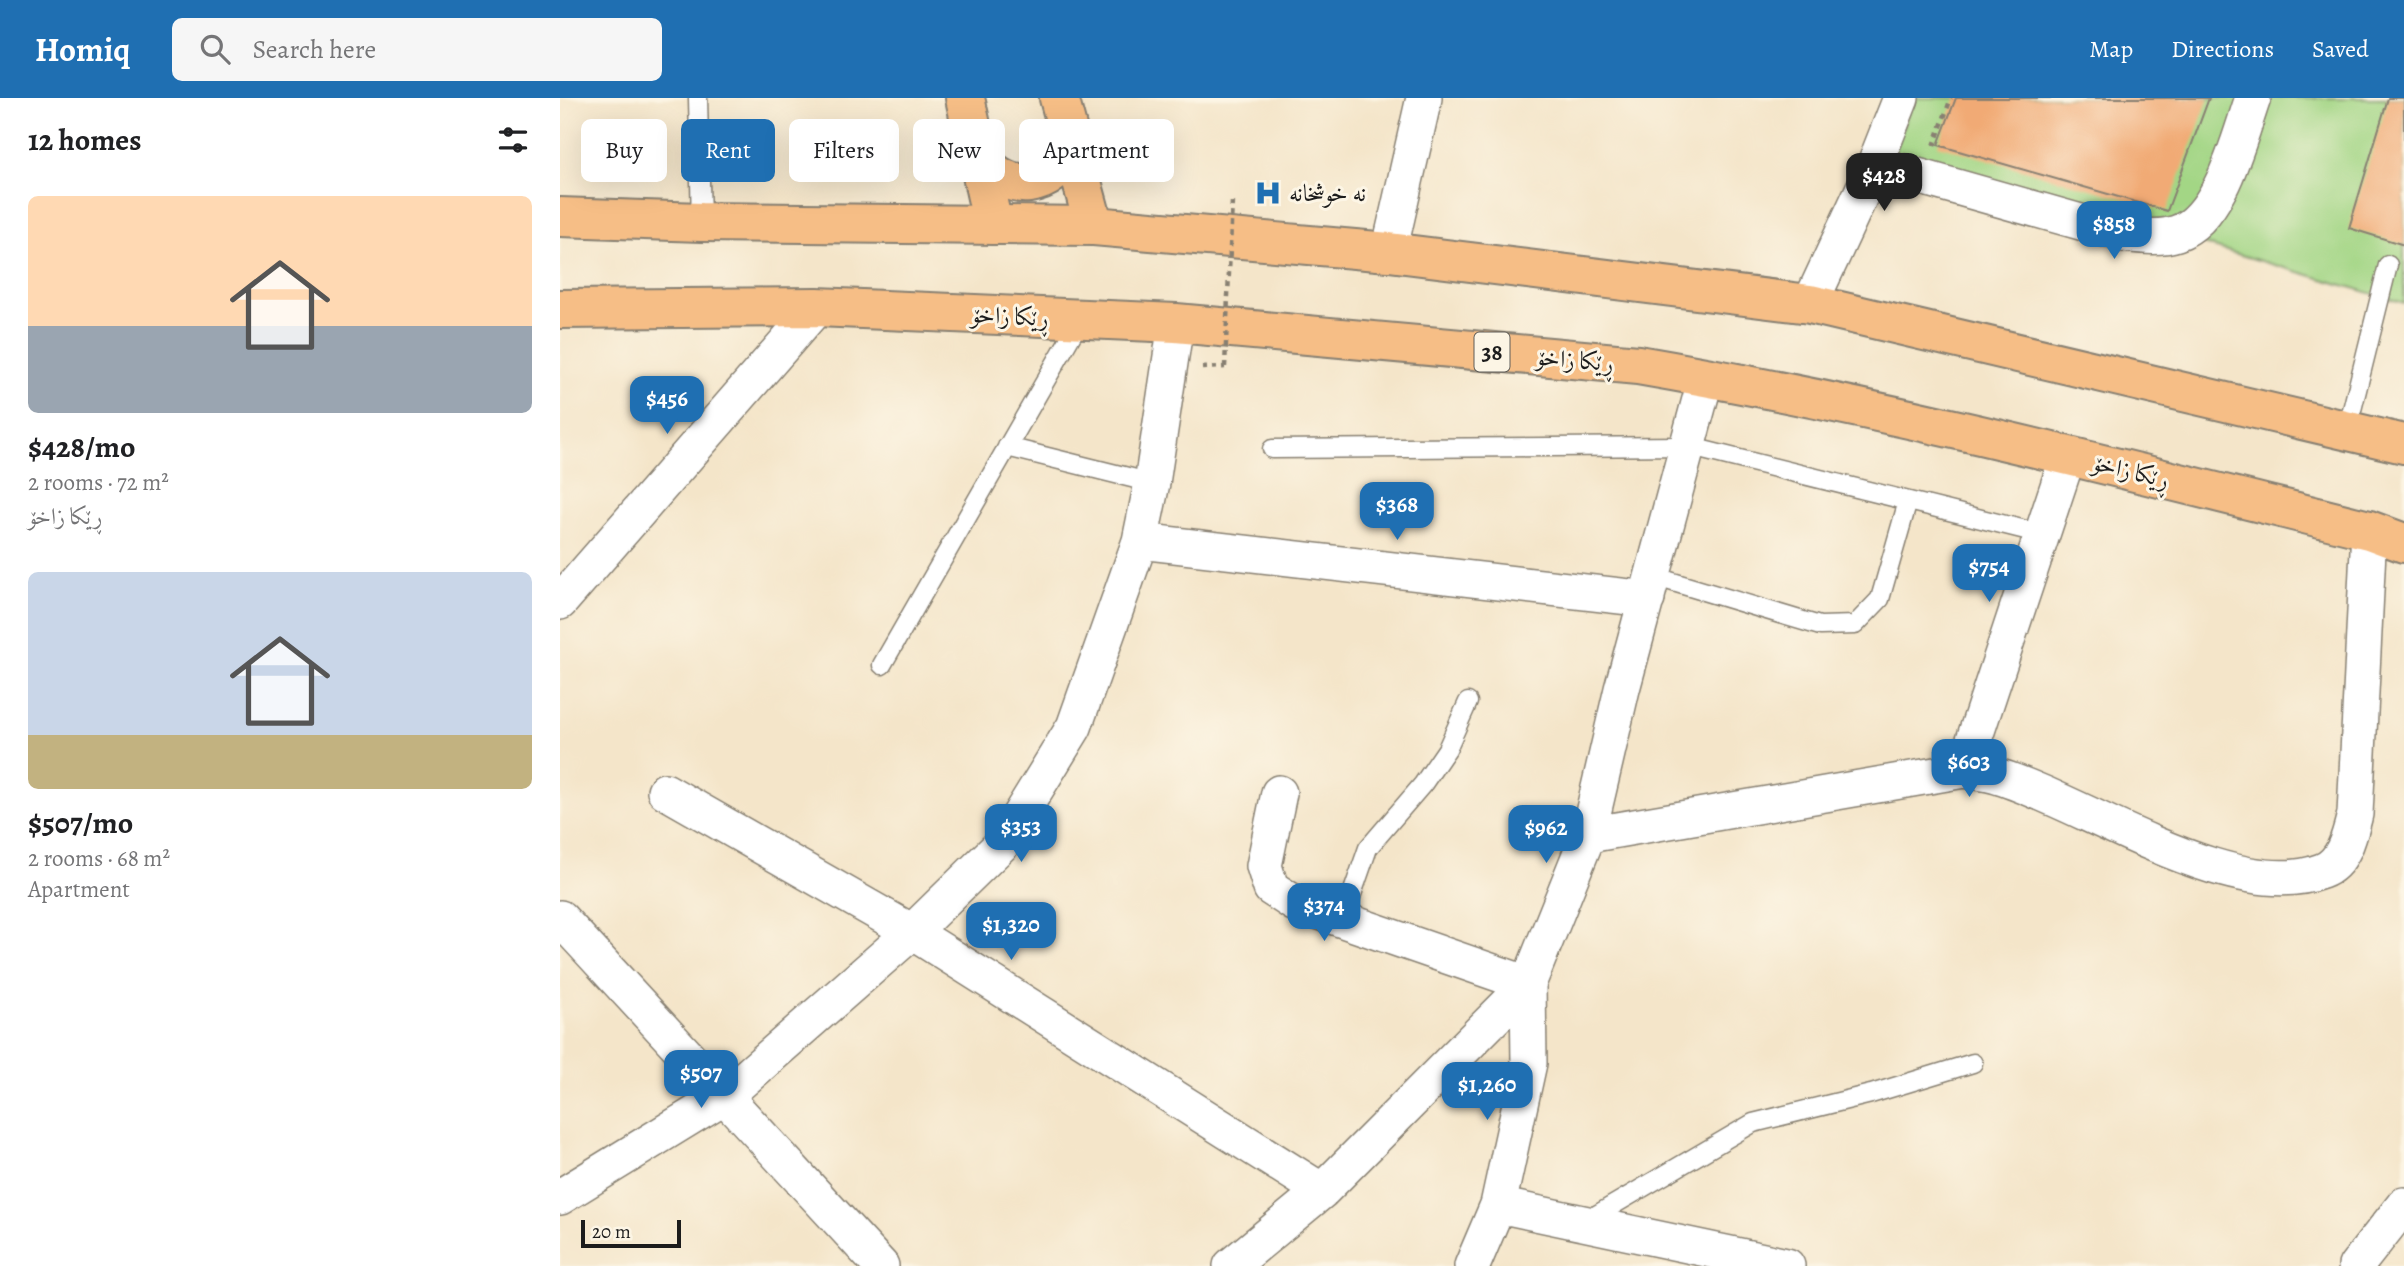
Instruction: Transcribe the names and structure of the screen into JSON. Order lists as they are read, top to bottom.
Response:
{
  "streets": {
    "main road": ["ڕێکا زاخۆ", "38"]
  },
  "places": {
    "hospital": ["نه خوشخانه"]
  },
  "scale_bar": "20 m",
  "page": {
    "header": "Homiq",
    "search": "Search here",
    "nav": ["Map", "Directions", "Saved"],
    "heading": "12 homes",
    "chip": [
      "Buy",
      "Rent",
      "Filters",
      "New",
      "Apartment"
    ],
    "price": [
      "$428",
      "$858",
      "$456",
      "$368",
      "$754",
      "$603",
      "$353",
      "$962",
      "$374",
      "$1,320",
      "$507",
      "$1,260"
    ],
    "list": [
      {
        "name": "$428/mo",
        "note": "2 rooms · 72 m² · ڕێکا زاخۆ"
      },
      {
        "name": "$507/mo",
        "note": "2 rooms · 68 m² · Apartment"
      }
    ],
    "scale": "20 m"
  }
}
